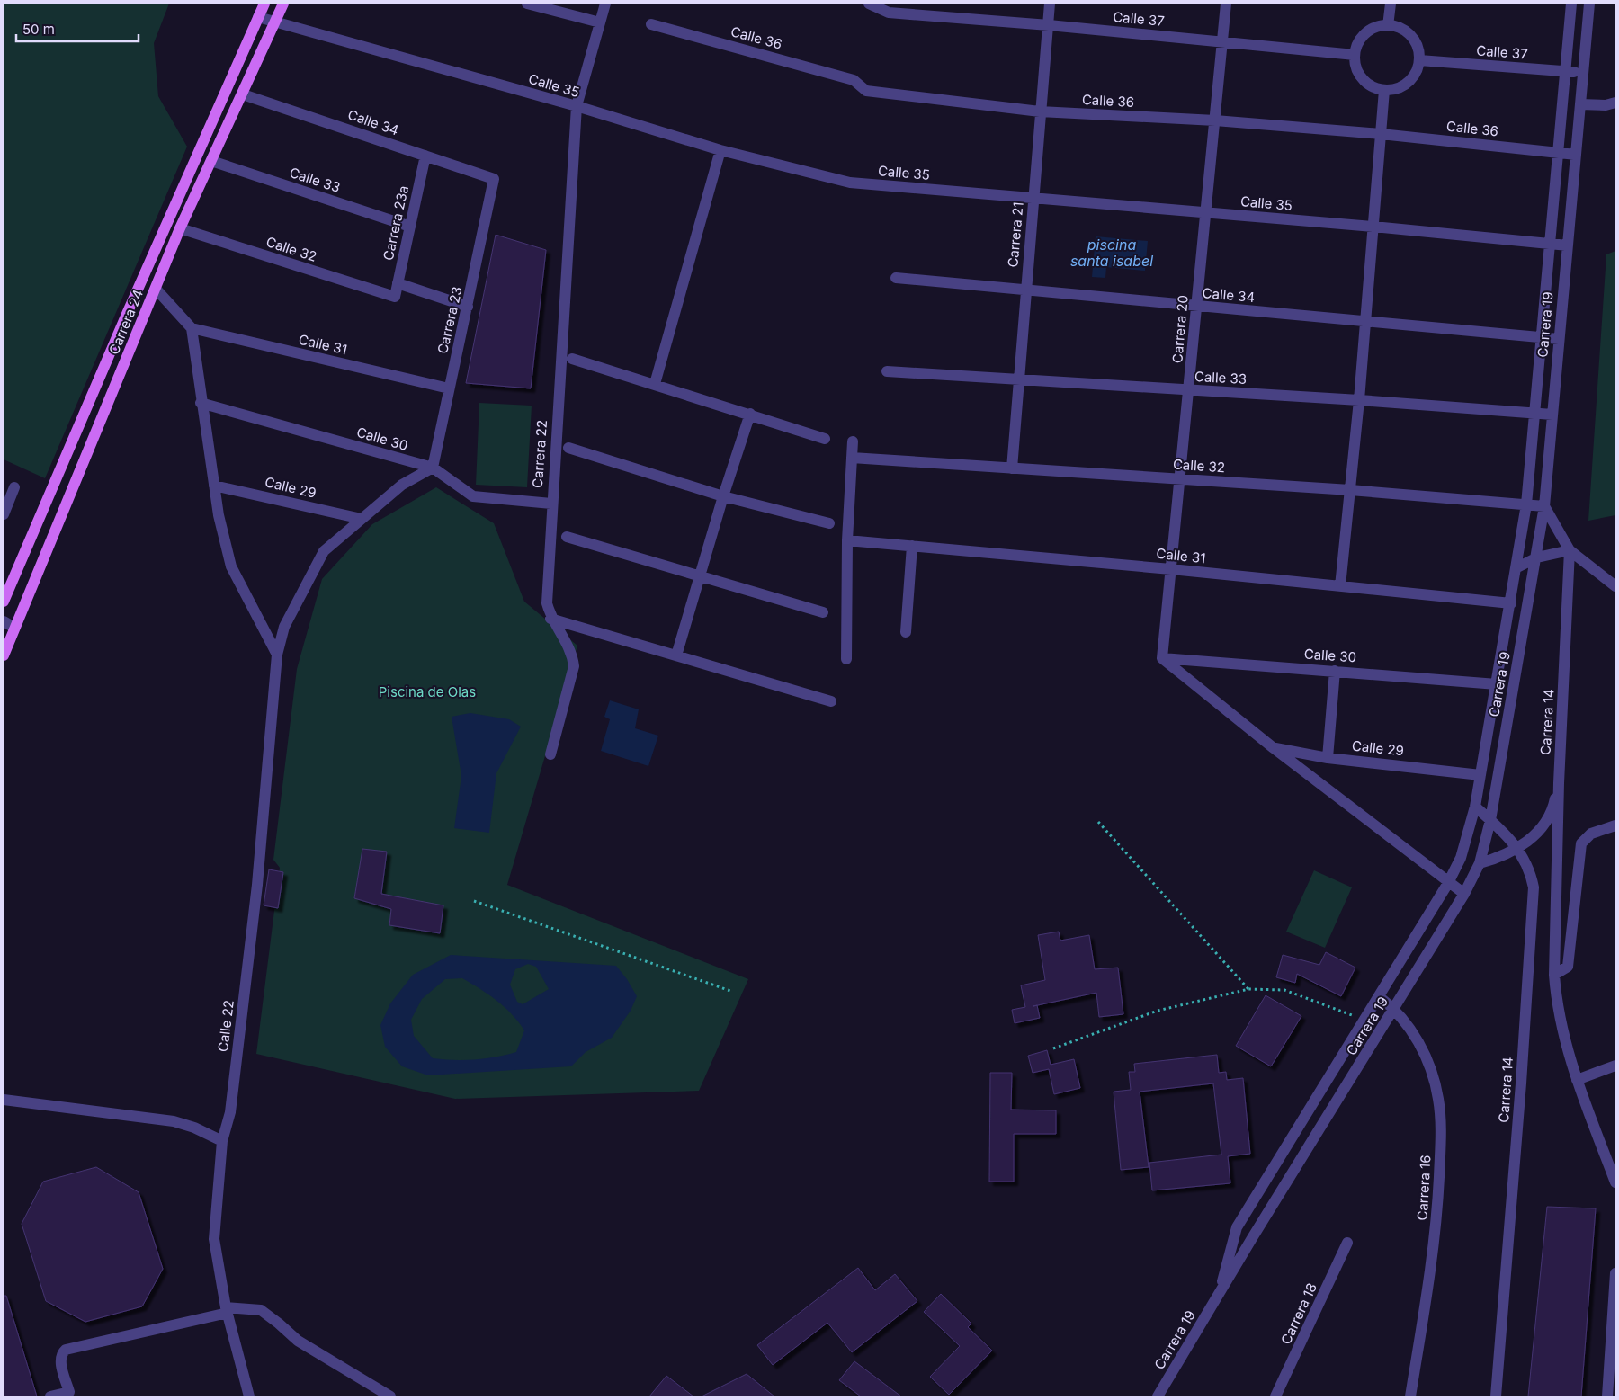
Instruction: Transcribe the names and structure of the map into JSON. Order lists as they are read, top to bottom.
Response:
{
  "streets": {
    "main road": ["Carrera 24"],
    "street": [
      "Calle 37",
      "Calle 36",
      "Calle 35",
      "Calle 34",
      "Calle 33",
      "Carrera 23a",
      "Carrera 21",
      "Calle 32",
      "Carrera 23",
      "Carrera 19",
      "Carrera 20",
      "Calle 31",
      "Calle 30",
      "Carrera 22",
      "Calle 29",
      "Carrera 14",
      "Calle 22",
      "Carrera 16",
      "Carrera 18"
    ]
  },
  "crossings": [
    ["Calle 37", "Carrera 21"],
    ["Calle 37", "Carrera 19"],
    ["Calle 37", "Carrera 20"],
    ["Calle 36", "Carrera 21"],
    ["Calle 36", "Carrera 19"],
    ["Calle 36", "Carrera 20"],
    ["Calle 35", "Carrera 21"],
    ["Calle 35", "Carrera 24"],
    ["Calle 35", "Carrera 19"],
    ["Calle 35", "Carrera 20"],
    ["Calle 35", "Carrera 22"],
    ["Calle 34", "Carrera 23a"],
    ["Calle 34", "Carrera 21"],
    ["Calle 34", "Carrera 23"],
    ["Calle 34", "Carrera 24"],
    ["Calle 34", "Carrera 19"],
    ["Calle 34", "Carrera 20"],
    ["Calle 33", "Carrera 23a"],
    ["Calle 33", "Carrera 21"],
    ["Calle 33", "Carrera 24"],
    ["Calle 33", "Carrera 19"],
    ["Calle 33", "Carrera 20"],
    ["Carrera 23a", "Calle 32"],
    ["Carrera 21", "Calle 32"],
    ["Calle 32", "Carrera 24"],
    ["Calle 32", "Carrera 19"],
    ["Calle 32", "Carrera 20"],
    ["Carrera 23", "Calle 31"],
    ["Carrera 23", "Calle 30"],
    ["Carrera 23", "Calle 22"],
    ["Carrera 19", "Calle 31"],
    ["Carrera 19", "Calle 30"],
    ["Carrera 19", "Calle 29"],
    ["Carrera 19", "Carrera 14"],
    ["Carrera 19", "Carrera 16"],
    ["Carrera 20", "Calle 31"],
    ["Carrera 20", "Calle 30"],
    ["Calle 30", "Carrera 22"],
    ["Calle 30", "Calle 22"],
    ["Calle 29", "Calle 22"]
  ],
  "water": ["piscina santa isabel"],
  "parks": ["Piscina de Olas"],
  "scale_bar": "50 m"
}
